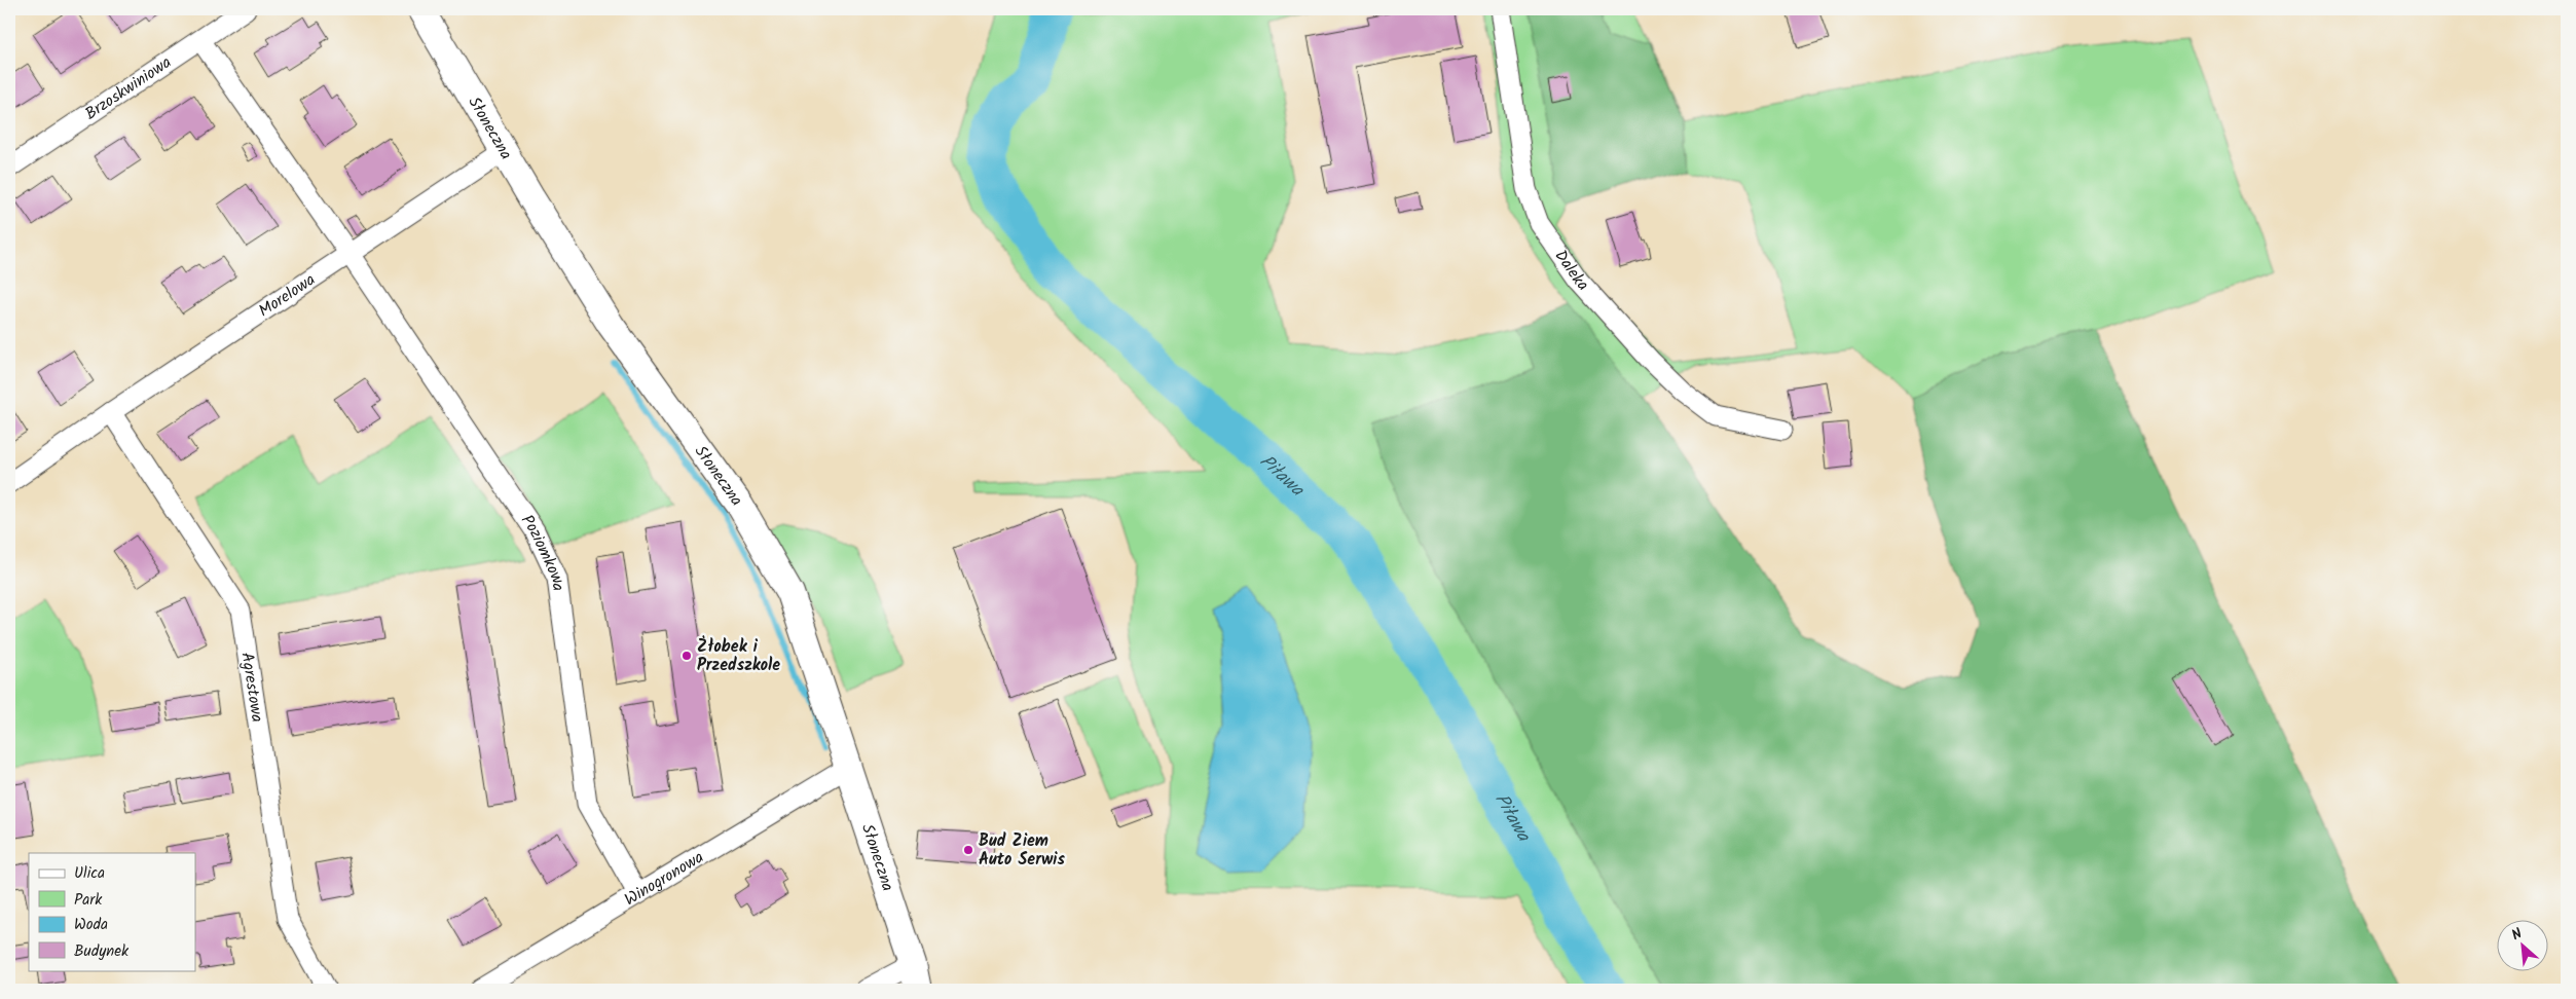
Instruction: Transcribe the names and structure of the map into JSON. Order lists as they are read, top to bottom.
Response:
{
  "streets": {
    "street": [
      "Brzoskwiniowa",
      "Słoneczna",
      "Daleka",
      "Morelowa",
      "Poziomkowa",
      "Agrestowa",
      "Winogronowa"
    ]
  },
  "crossings": [
    ["Słoneczna", "Morelowa"],
    ["Słoneczna", "Winogronowa"],
    ["Morelowa", "Poziomkowa"],
    ["Morelowa", "Agrestowa"],
    ["Poziomkowa", "Winogronowa"]
  ],
  "water": ["Piława"],
  "places": ["Żłobek i Przedszkole", "Bud Ziem Auto Serwis"],
  "legend": [
    "Ulica",
    "Park",
    "Woda",
    "Budynek"
  ],
  "north": "top left"
}
